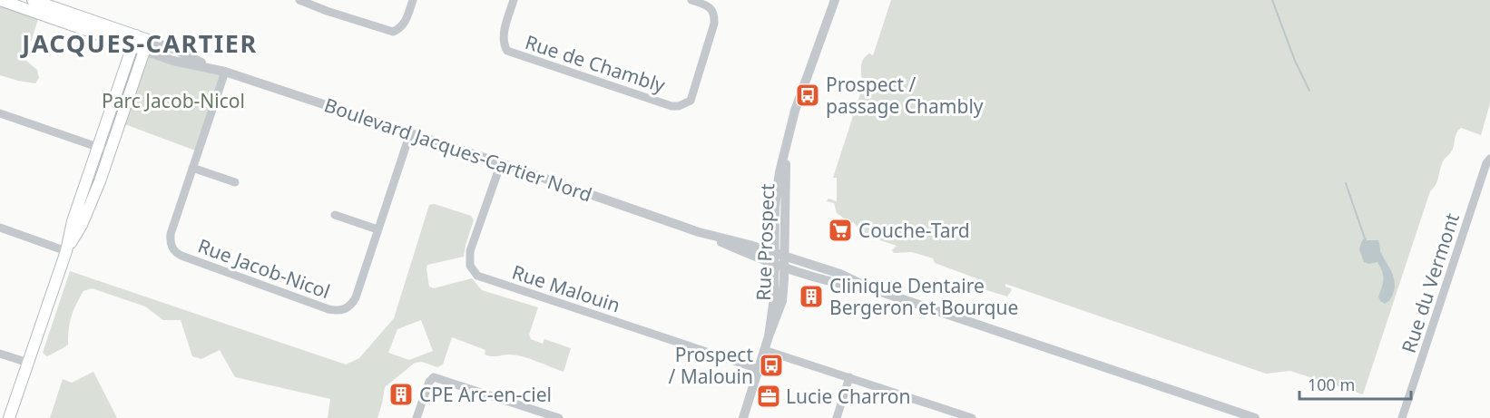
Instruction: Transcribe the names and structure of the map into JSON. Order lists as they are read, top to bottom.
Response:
{
  "streets": {
    "main road": ["Boulevard Jacques-Cartier Nord"],
    "street": [
      "Rue de Chambly",
      "Rue Prospect",
      "Rue Jacob-Nicol",
      "Rue du Vermont",
      "Rue Malouin"
    ]
  },
  "crossings": [
    ["Boulevard Jacques-Cartier Nord", "Rue Prospect"],
    ["Boulevard Jacques-Cartier Nord", "Rue Jacob-Nicol"],
    ["Boulevard Jacques-Cartier Nord", "Rue Malouin"],
    ["Rue Prospect", "Rue Malouin"]
  ],
  "districts": ["JACQUES-CARTIER"],
  "parks": ["Parc Jacob-Nicol"],
  "places": {
    "bus stop": ["Prospect / passage Chambly", "Prospect / Malouin"],
    "supermarket": ["Couche-Tard"],
    "building": ["Clinique Dentaire Bergeron et Bourque", "CPE Arc-en-ciel"],
    "office": ["Lucie Charron"]
  },
  "scale_bar": "100 m"
}
